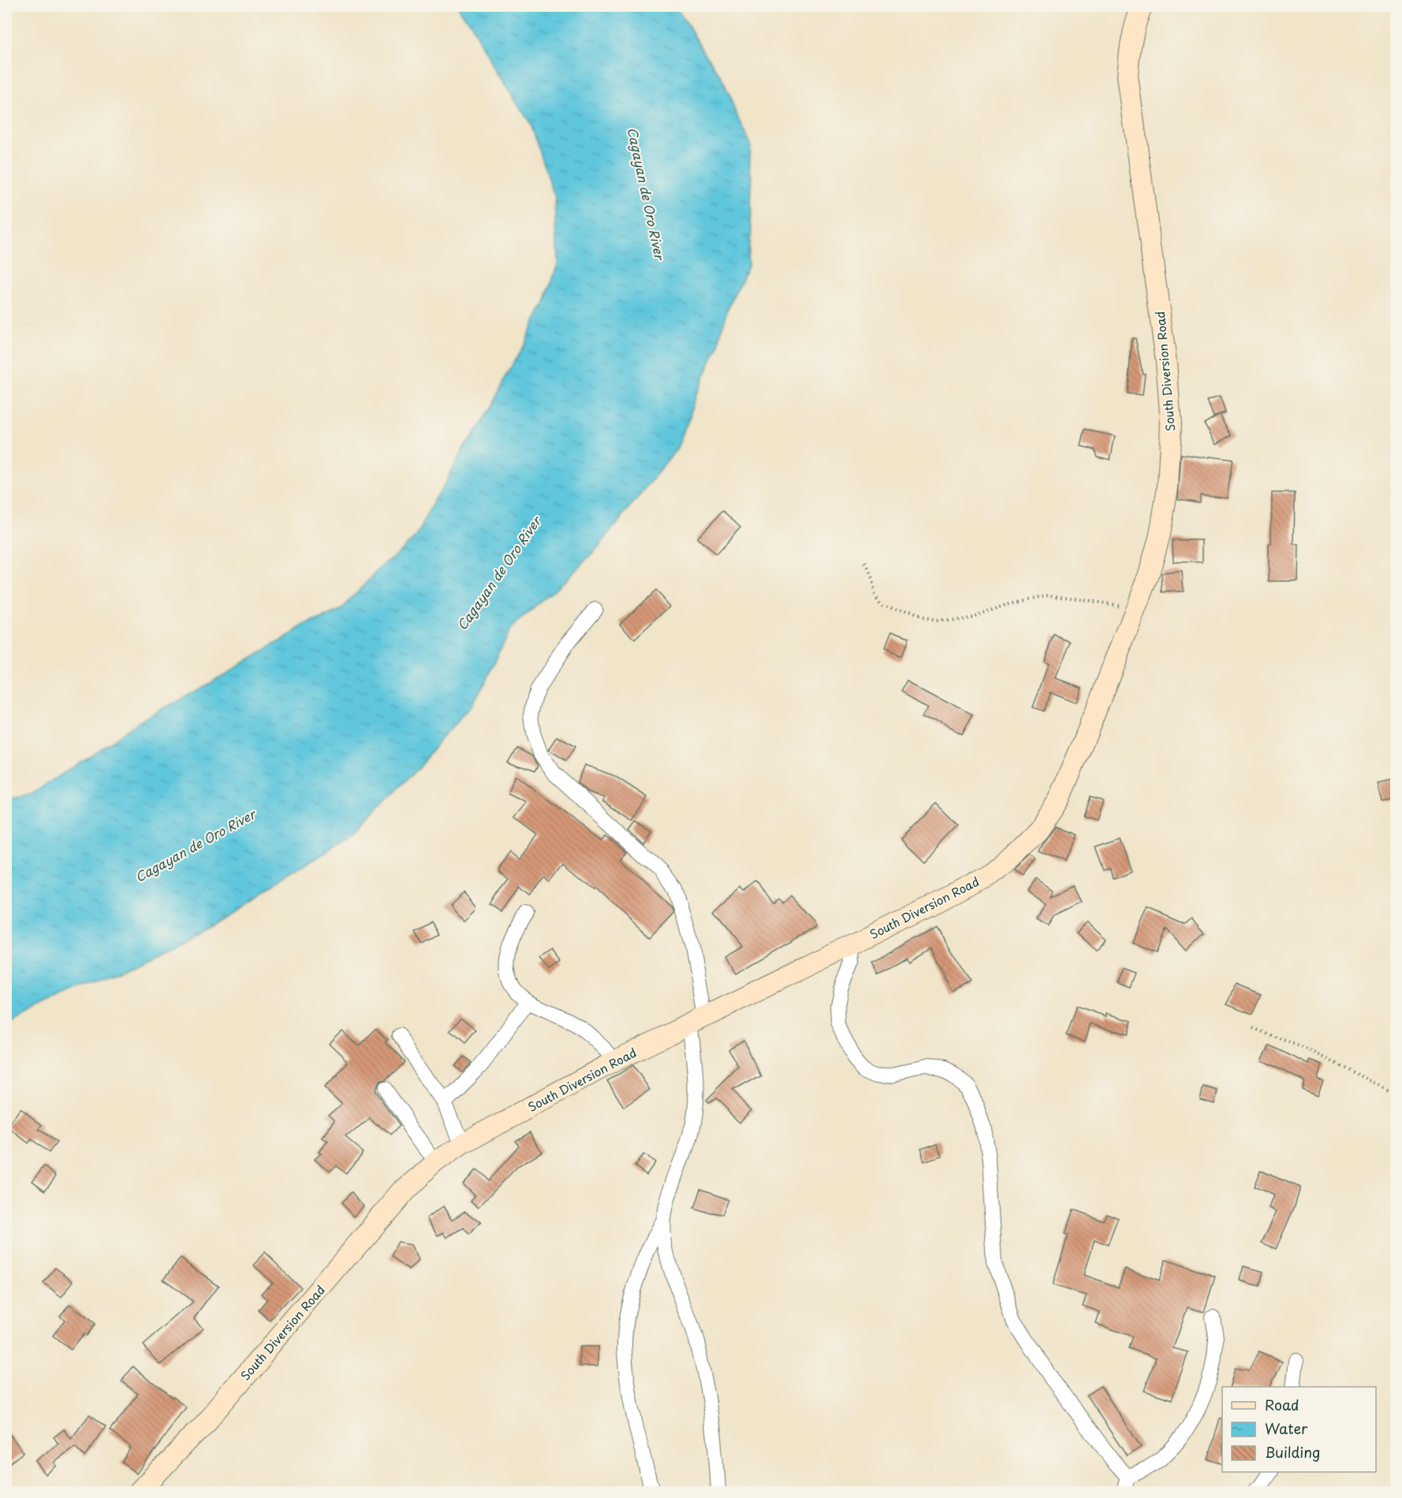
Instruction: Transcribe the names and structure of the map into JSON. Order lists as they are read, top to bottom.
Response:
{
  "streets": {
    "main road": ["South Diversion Road"]
  },
  "water": ["Cagayan de Oro River"],
  "legend": ["Road", "Water", "Building"]
}
